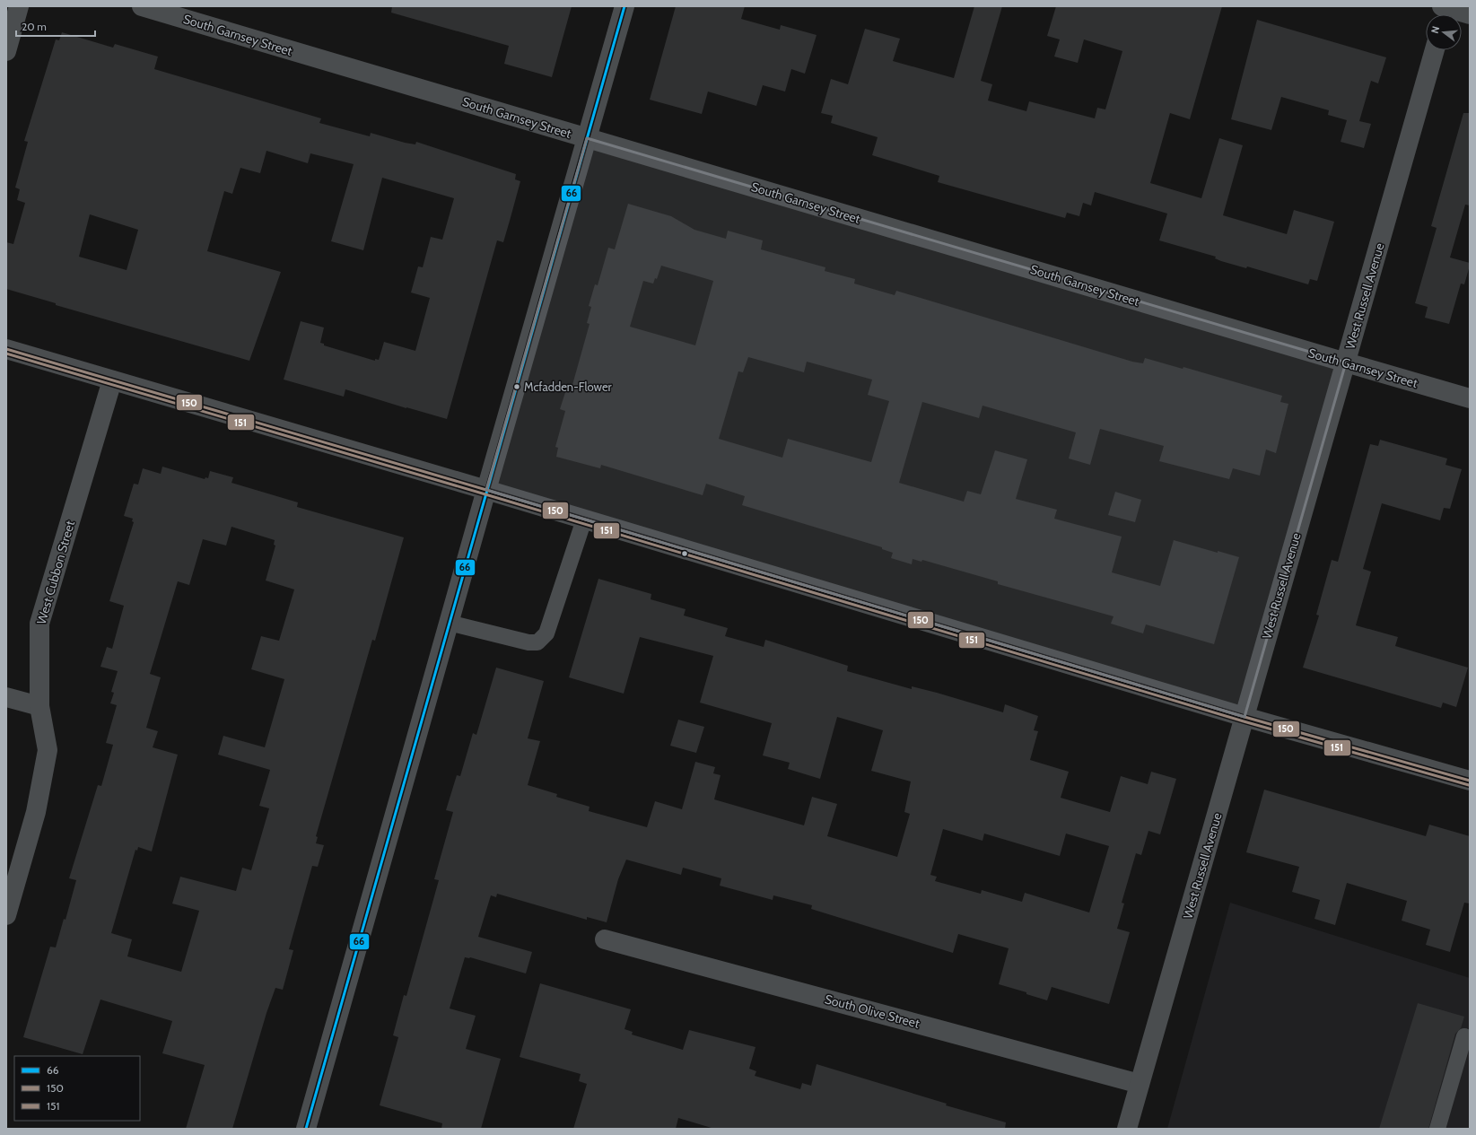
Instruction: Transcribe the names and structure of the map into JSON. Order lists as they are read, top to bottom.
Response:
{
  "streets": {
    "street": [
      "South Garnsey Street",
      "West Russell Avenue",
      "West Cubbon Street",
      "South Olive Street"
    ]
  },
  "crossings": [
    ["South Garnsey Street", "West Russell Avenue"],
    ["West Russell Avenue", "South Olive Street"]
  ],
  "places": ["Mcfadden-Flower"],
  "lines": ["transit line 66", "transit line 150", "transit line 151"],
  "legend": ["66", "150", "151"],
  "scale_bar": "20 m",
  "north": "left"
}
